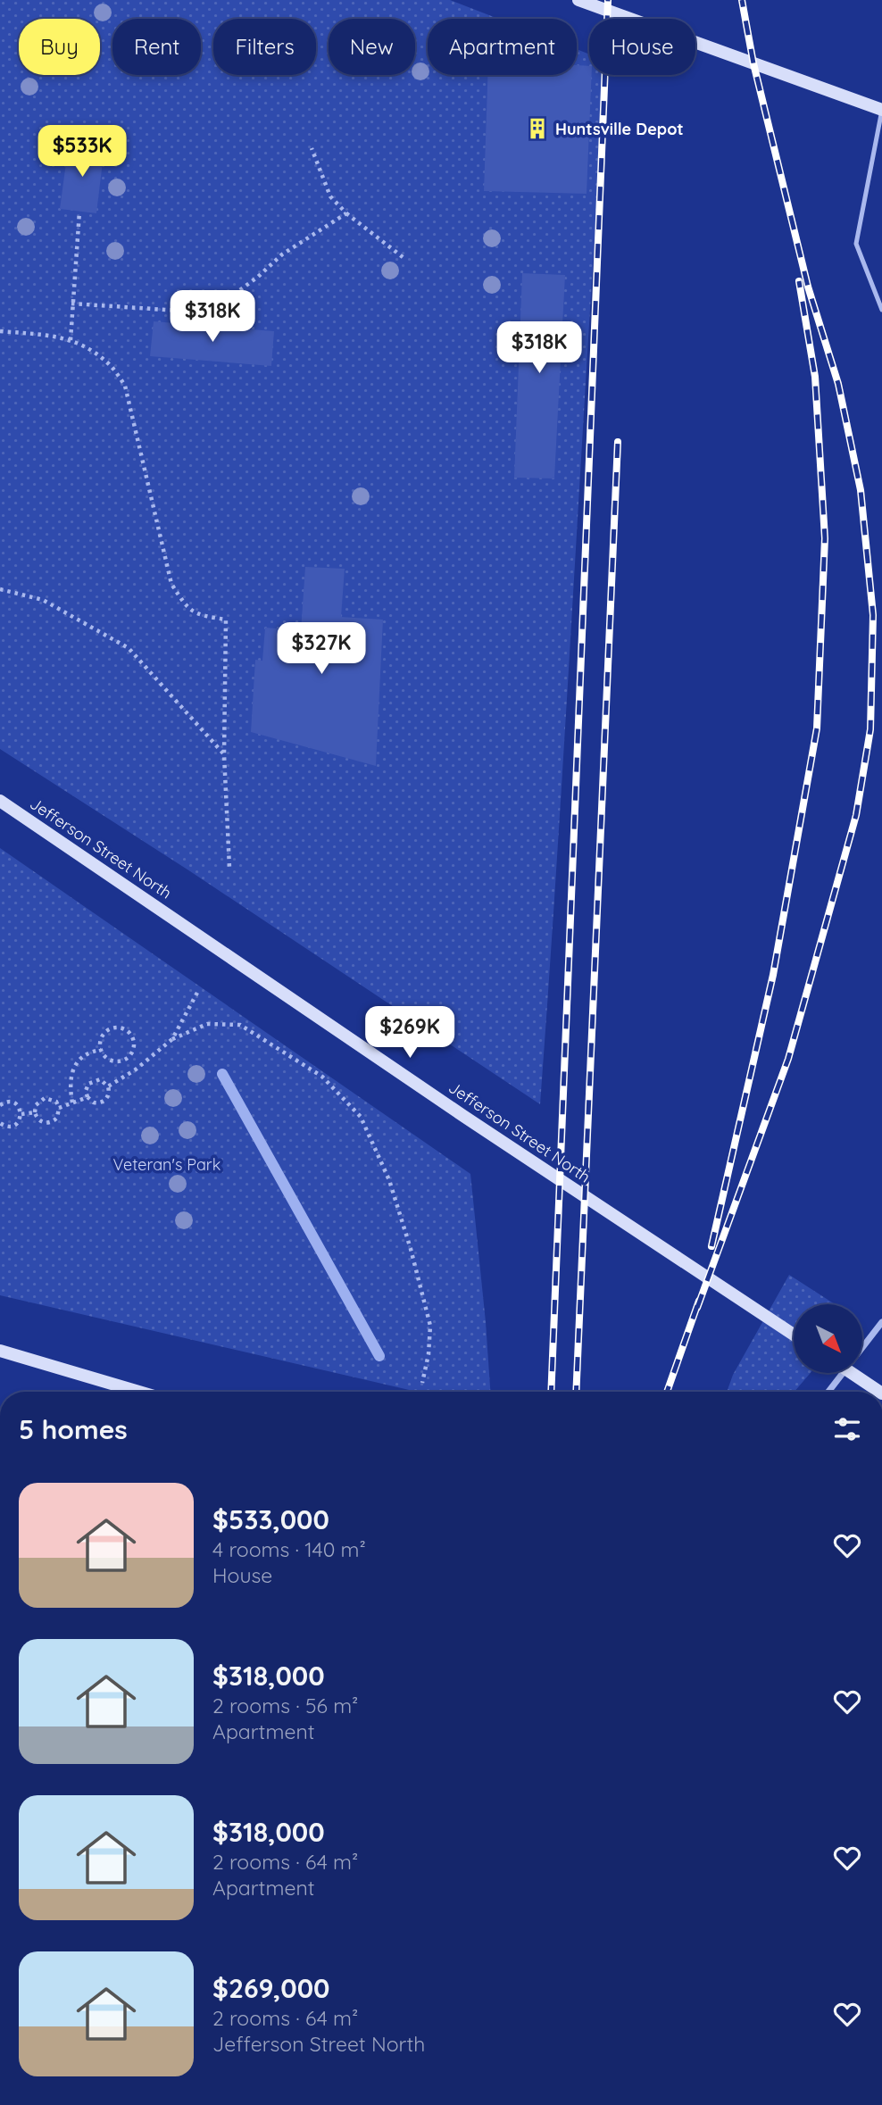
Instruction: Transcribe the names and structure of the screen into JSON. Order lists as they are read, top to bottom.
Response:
{
  "streets": {
    "main road": ["Jefferson Street North"]
  },
  "parks": ["Veteran's Park"],
  "places": {
    "building": ["Huntsville Depot"]
  },
  "north": "bottom right",
  "page": {
    "chip": [
      "Buy",
      "Rent",
      "Filters",
      "New",
      "Apartment",
      "House"
    ],
    "price": [
      "$533K",
      "$318K",
      "$318K",
      "$327K",
      "$269K"
    ],
    "heading": "5 homes",
    "list": [
      {
        "name": "$533,000",
        "note": "4 rooms · 140 m² · House"
      },
      {
        "name": "$318,000",
        "note": "2 rooms · 56 m² · Apartment"
      },
      {
        "name": "$318,000",
        "note": "2 rooms · 64 m² · Apartment"
      },
      {
        "name": "$269,000",
        "note": "2 rooms · 64 m² · Jefferson Street North"
      }
    ]
  }
}
